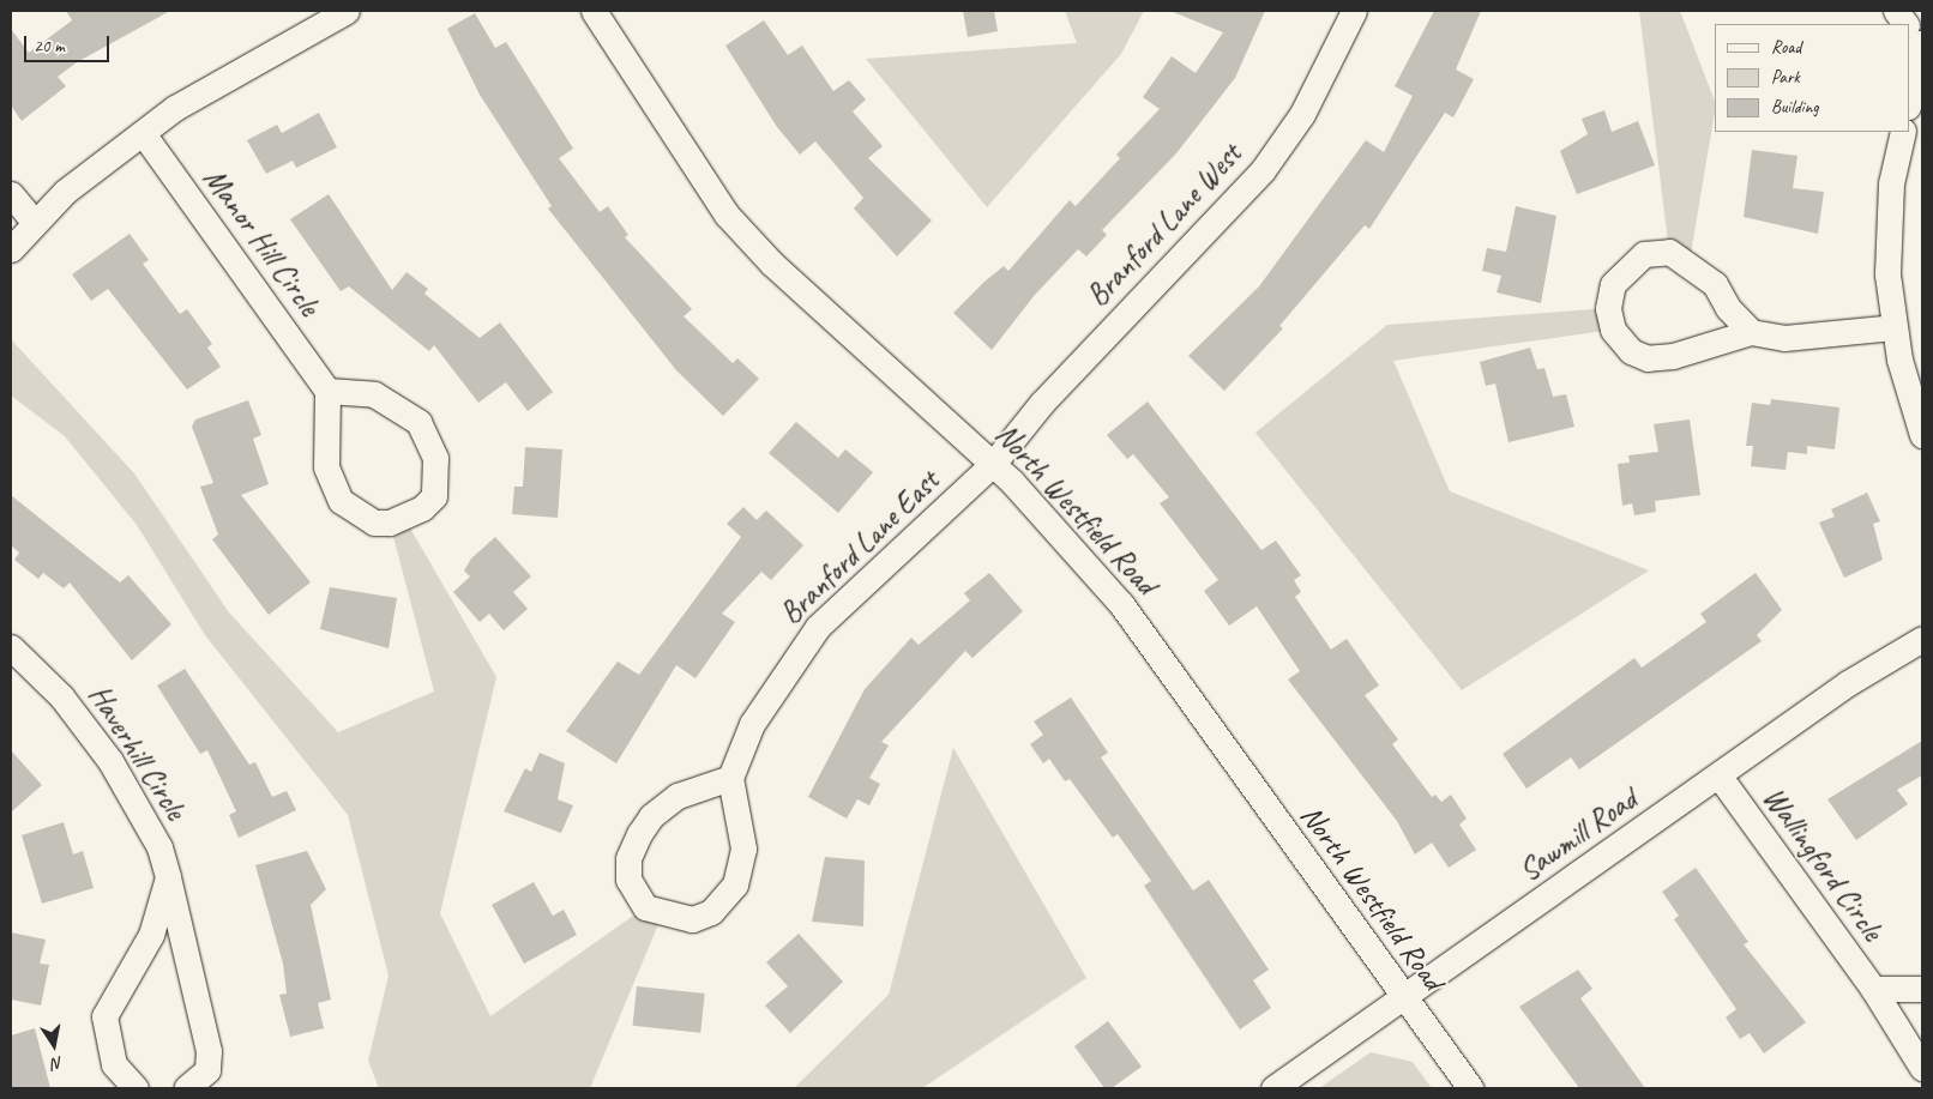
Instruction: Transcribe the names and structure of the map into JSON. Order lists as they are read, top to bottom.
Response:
{
  "streets": {
    "street": [
      "Branford Lane West",
      "Manor Hill Circle",
      "North Westfield Road",
      "Branford Lane East",
      "Haverhill Circle",
      "Sawmill Road",
      "Wallingford Circle"
    ]
  },
  "crossings": [
    ["Branford Lane West", "North Westfield Road"],
    ["Branford Lane West", "Branford Lane East"],
    ["North Westfield Road", "Branford Lane East"],
    ["North Westfield Road", "Sawmill Road"],
    ["Sawmill Road", "Wallingford Circle"]
  ],
  "legend": ["Road", "Park", "Building"],
  "scale_bar": "20 m",
  "north": "bottom"
}
